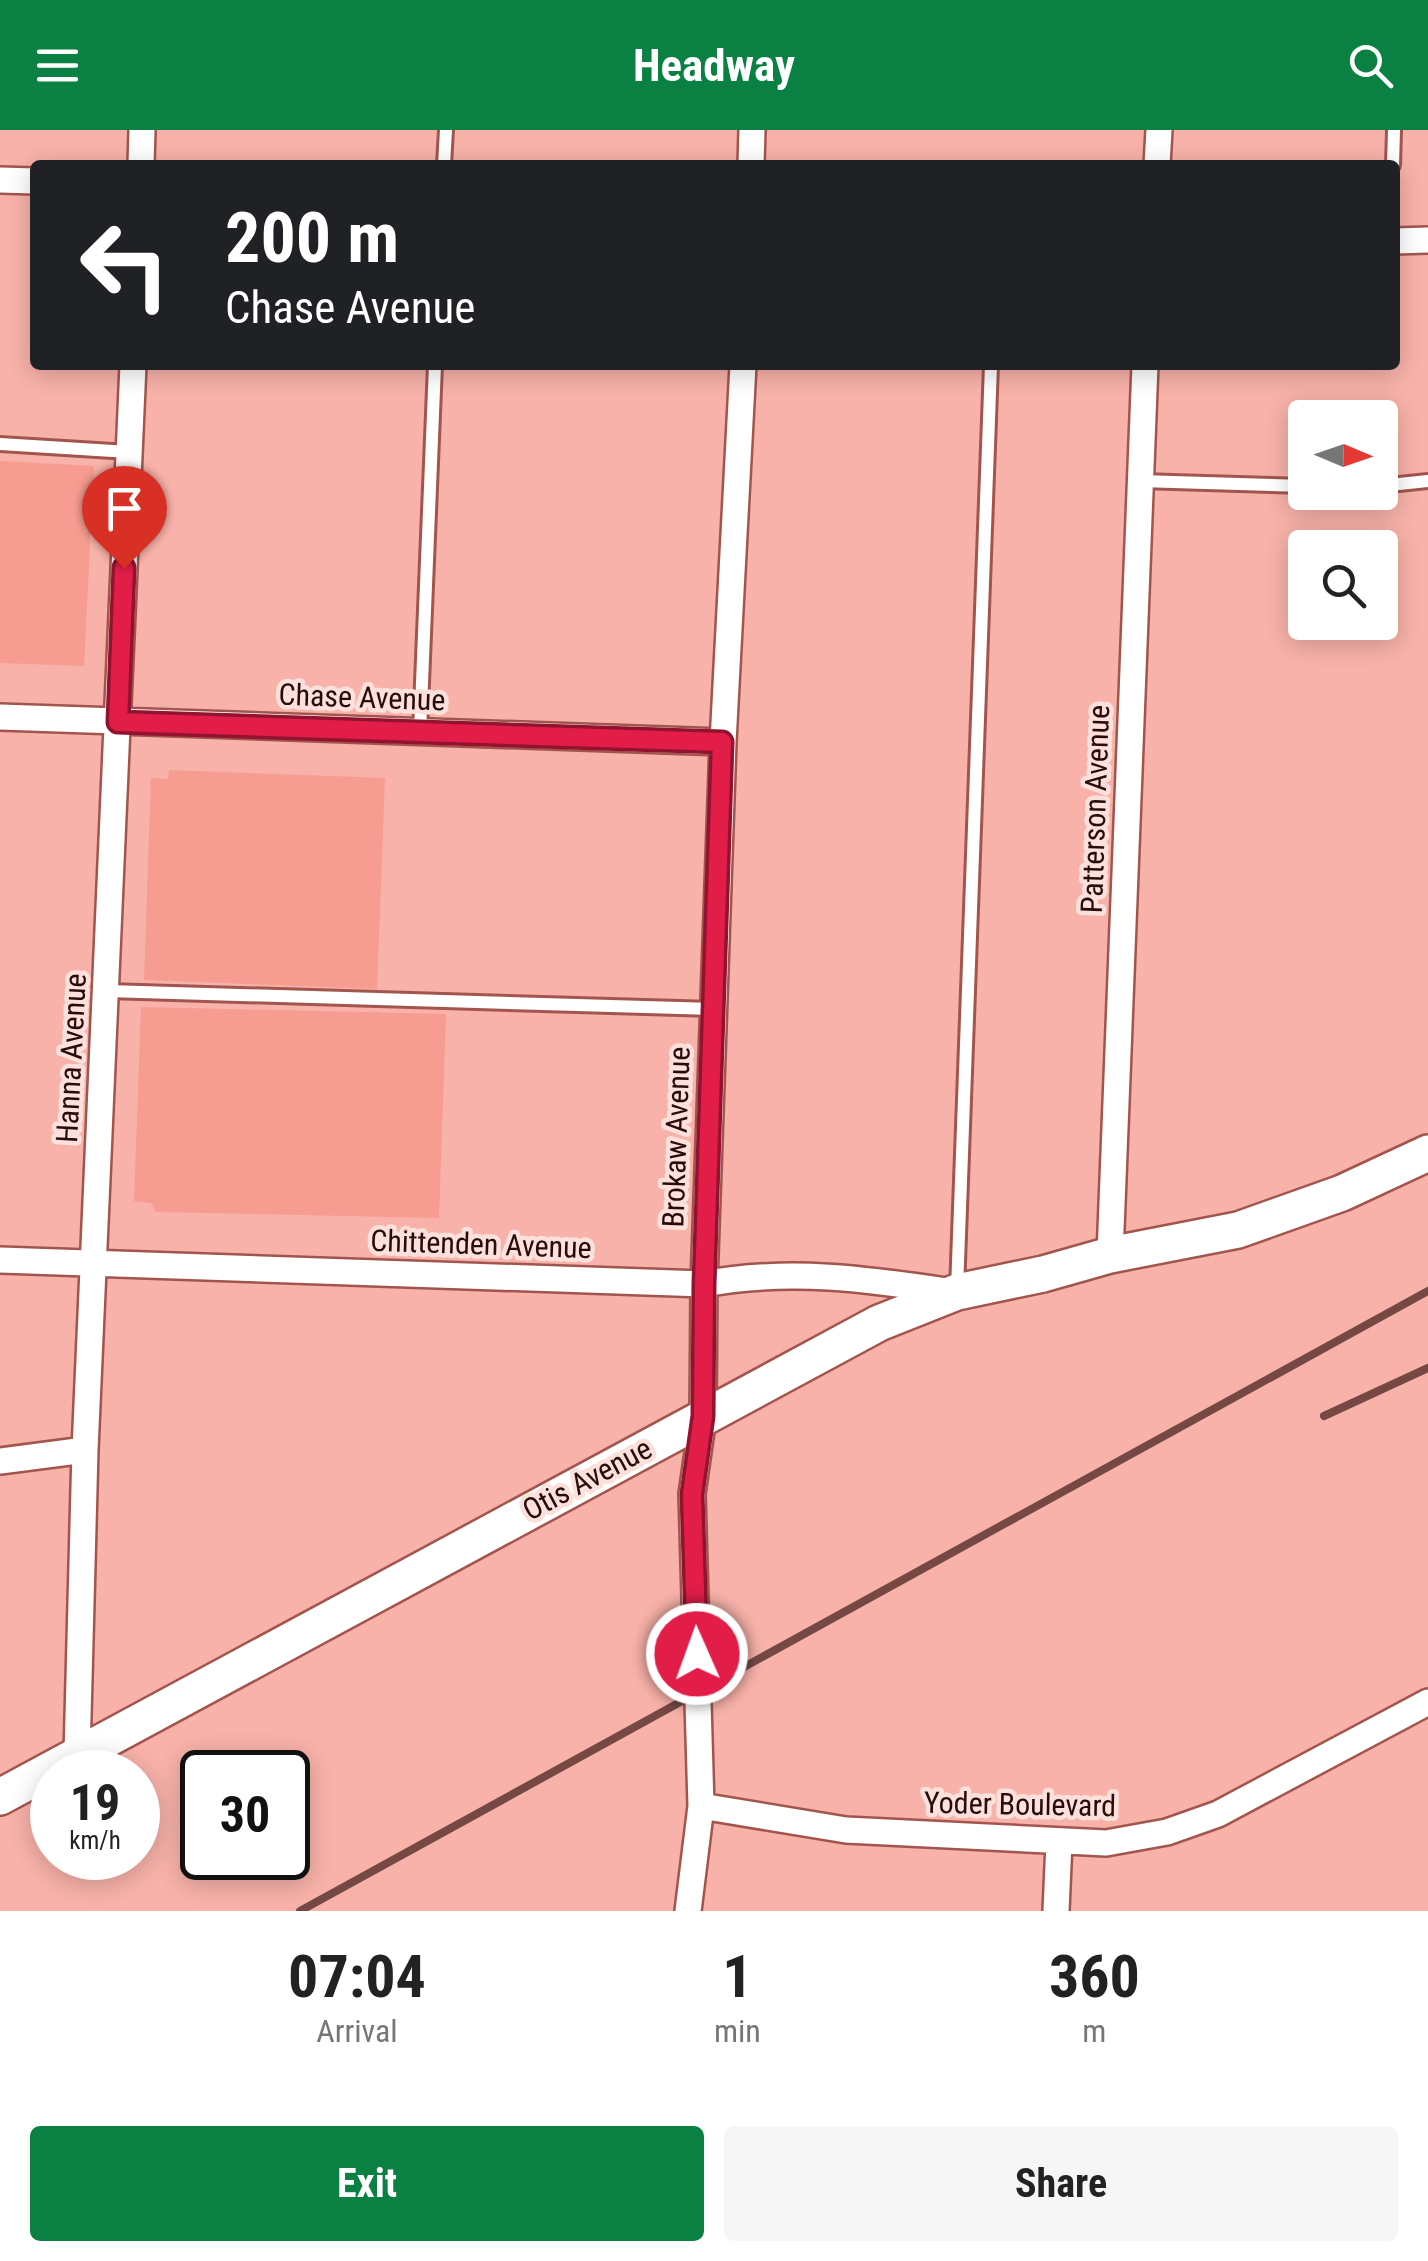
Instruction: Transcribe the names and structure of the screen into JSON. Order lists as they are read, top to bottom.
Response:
{
  "streets": {
    "street": [
      "Chase Avenue",
      "Patterson Avenue",
      "Hanna Avenue",
      "Brokaw Avenue",
      "Chittenden Avenue",
      "Otis Avenue",
      "Yoder Boulevard"
    ]
  },
  "crossings": [
    ["Chase Avenue", "Hanna Avenue"],
    ["Chase Avenue", "Brokaw Avenue"],
    ["Patterson Avenue", "Otis Avenue"],
    ["Hanna Avenue", "Chittenden Avenue"],
    ["Brokaw Avenue", "Chittenden Avenue"],
    ["Brokaw Avenue", "Otis Avenue"],
    ["Brokaw Avenue", "Yoder Boulevard"],
    ["Chittenden Avenue", "Otis Avenue"]
  ],
  "north": "right",
  "page": {
    "header": "Headway",
    "turn": ["200 m", "Chase Avenue"],
    "speed": "19 km/h",
    "limit": "30",
    "eta": [
      "07:04",
      "Arrival",
      "1",
      "min",
      "360",
      "m"
    ],
    "buttons": ["Exit", "Share"]
  }
}
